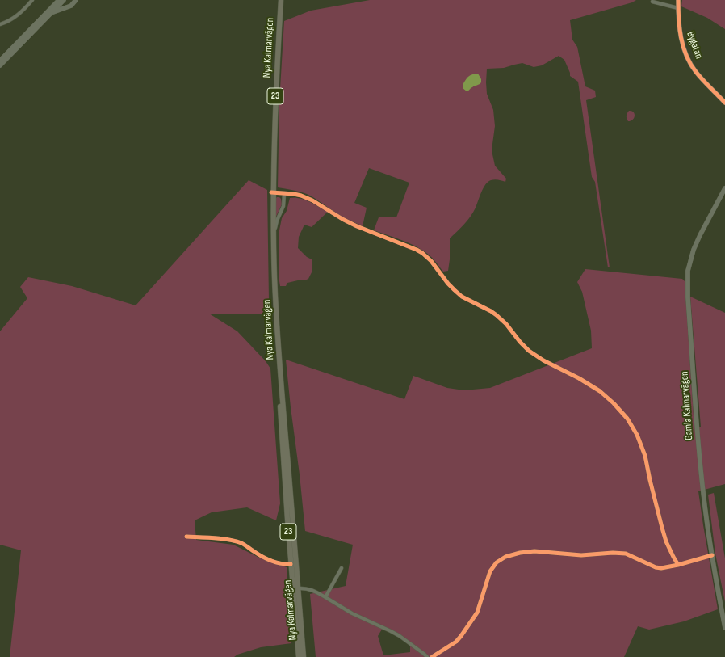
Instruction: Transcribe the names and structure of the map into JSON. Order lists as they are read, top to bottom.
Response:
{
  "streets": {
    "main road": ["Nya Kalmarvägen", "23"],
    "street": ["Bygatan", "Gamla Kalmarvägen"]
  }
}
